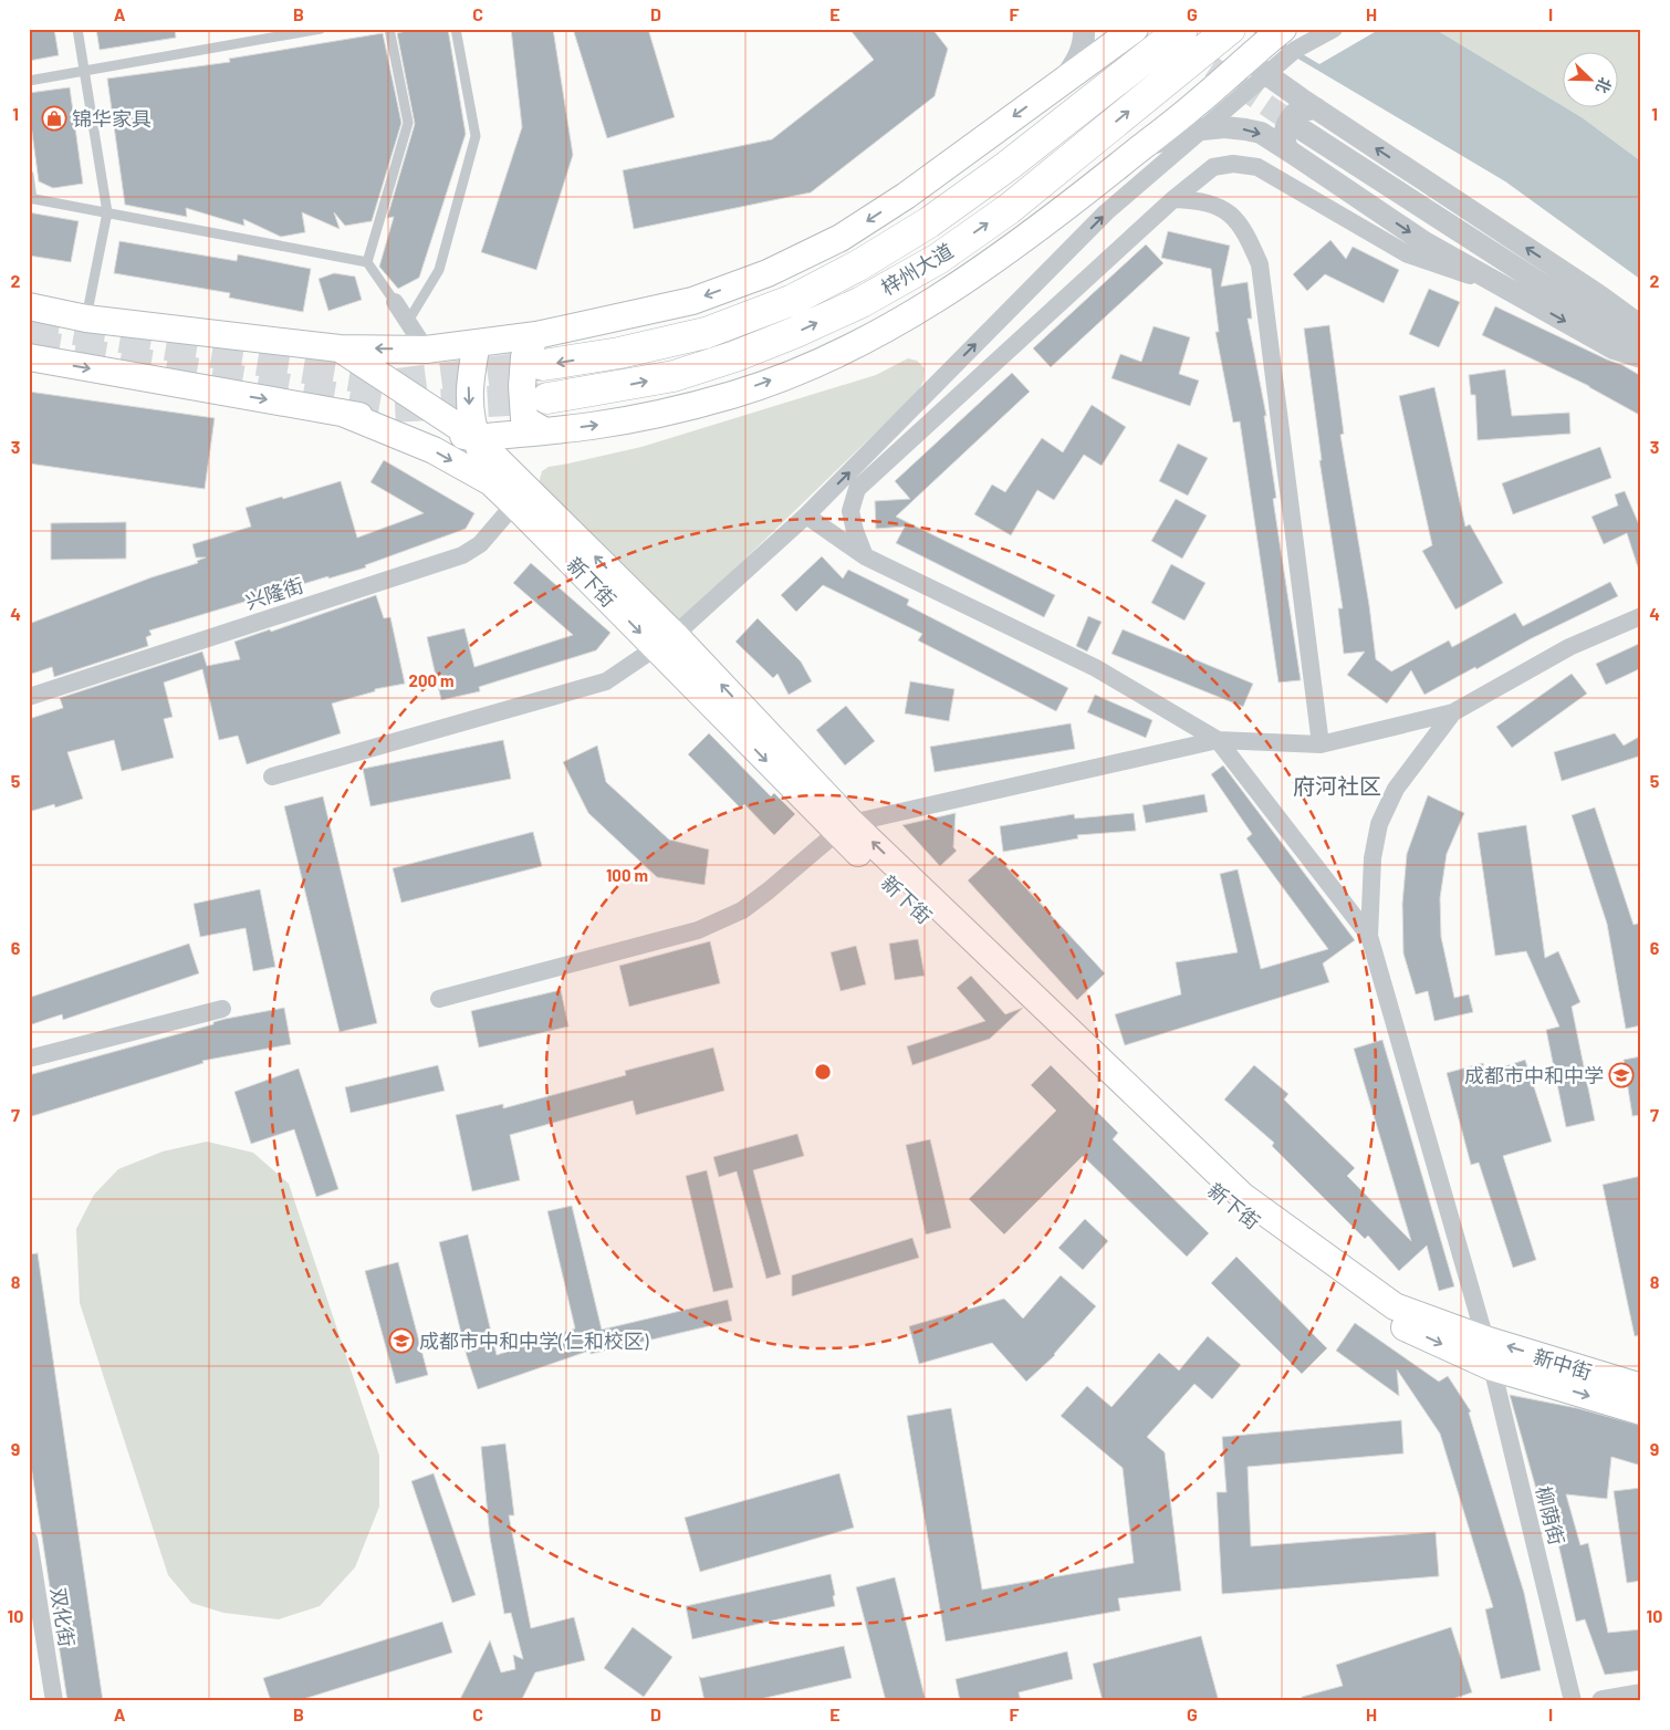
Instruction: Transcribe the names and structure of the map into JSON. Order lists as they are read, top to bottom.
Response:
{
  "streets": {
    "highway": ["梓州大道"],
    "main road": ["新下街", "新中街"],
    "street": ["兴隆街", "柳荫街", "双化街"]
  },
  "crossings": [
    ["新下街", "兴隆街"],
    ["新下街", "新中街"],
    ["新下街", "柳荫街"],
    ["新中街", "柳荫街"]
  ],
  "districts": ["府河社区"],
  "places": {
    "shop": ["锦华家具"],
    "school or university": ["成都市中和中学", "成都市中和中学(仁和校区)"]
  },
  "north": "bottom right",
  "grid": {
    "columns": [
      "A",
      "B",
      "C",
      "D",
      "E",
      "F",
      "G",
      "H",
      "I"
    ],
    "rows": [
      "1",
      "2",
      "3",
      "4",
      "5",
      "6",
      "7",
      "8",
      "9",
      "10"
    ]
  },
  "rings": ["200 m", "100 m"]
}
